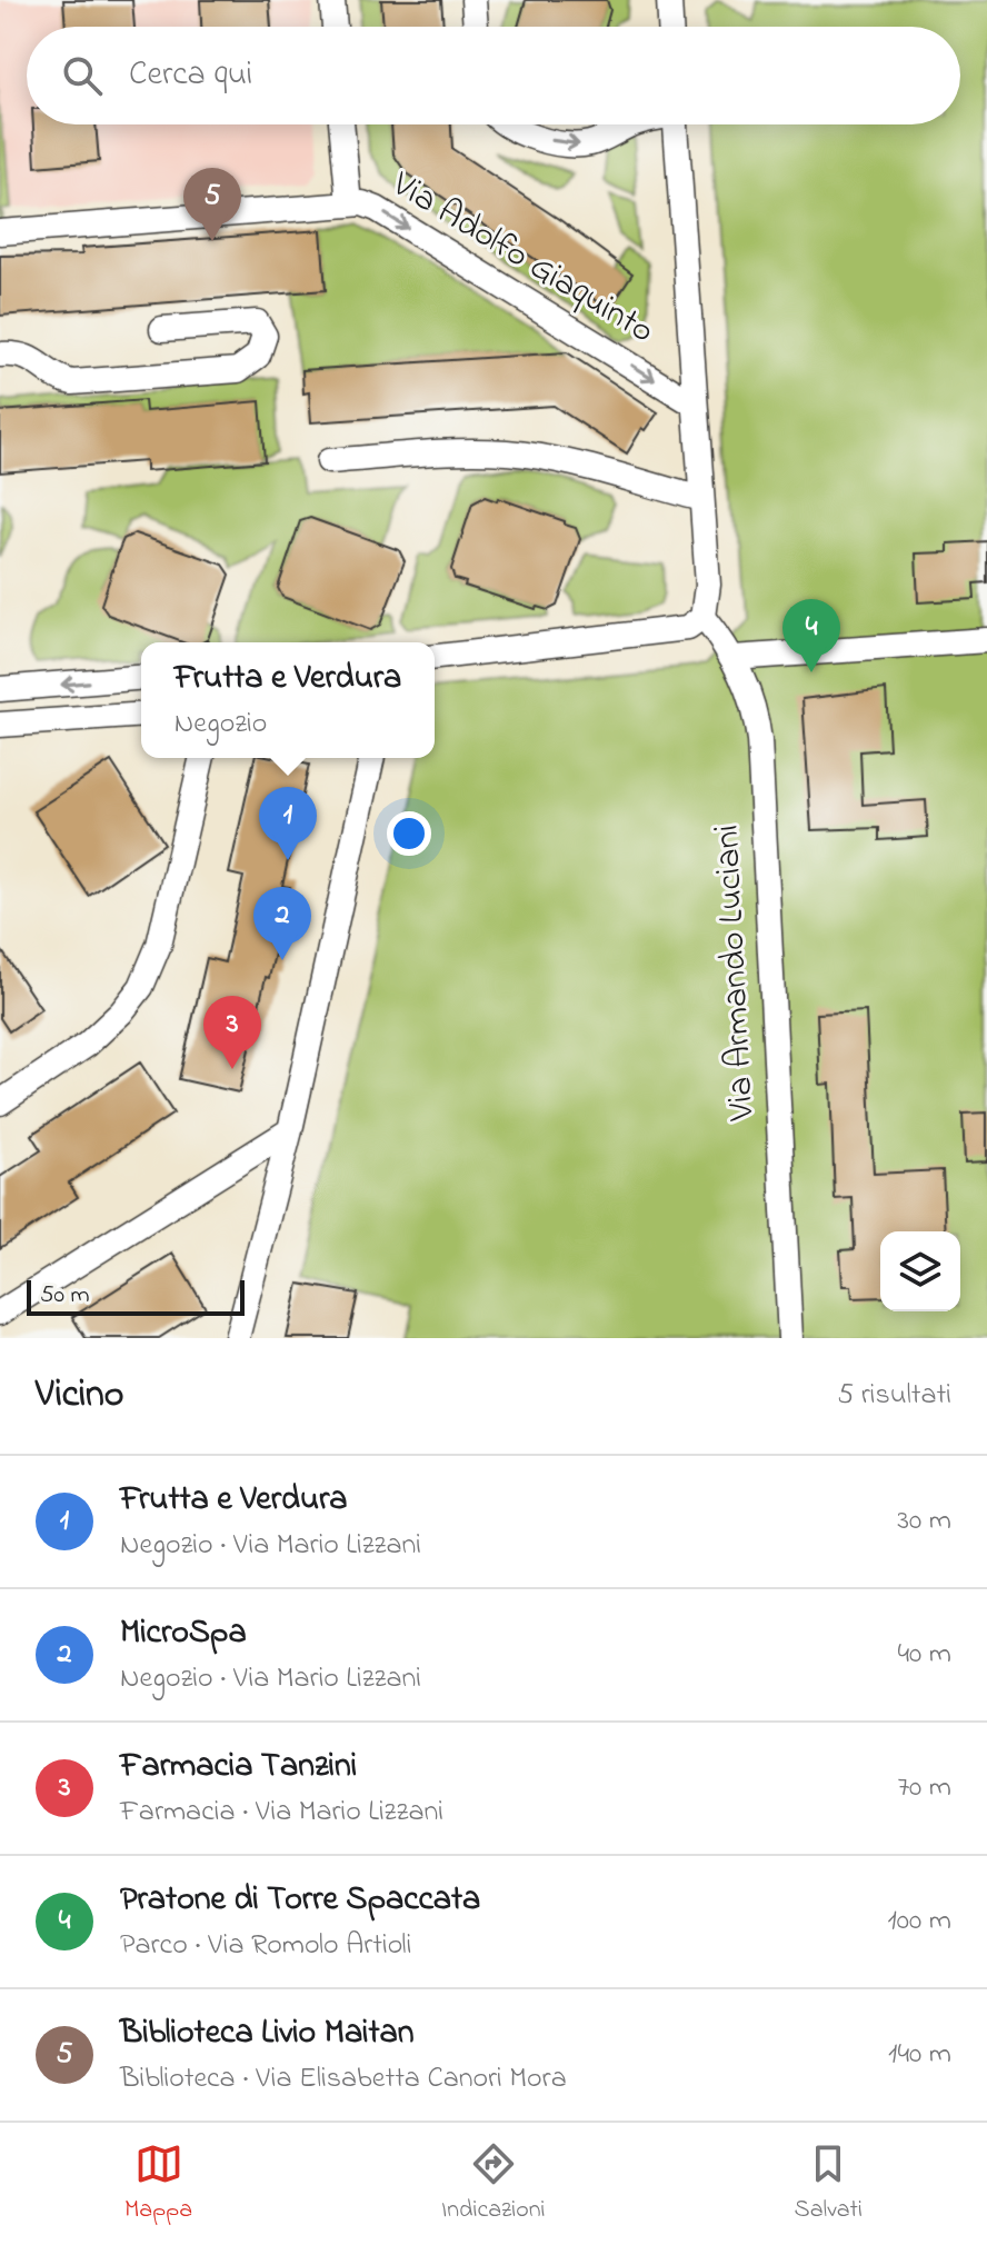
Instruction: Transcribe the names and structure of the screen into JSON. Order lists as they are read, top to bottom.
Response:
{
  "streets": {
    "street": ["Via Adolfo Giaquinto", "Via Armando Luciani"]
  },
  "scale_bar": "50 m",
  "page": {
    "search": "Cerca qui",
    "pins": [
      "5",
      "4",
      "1",
      "2",
      "3"
    ],
    "popup": ["Frutta e Verdura", "Negozio"],
    "scale": "50 m",
    "heading": ["Vicino", "5 risultati"],
    "list": [
      {
        "mark": "1",
        "name": "Frutta e Verdura",
        "note": "Negozio · Via Mario Lizzani",
        "value": "30 m"
      },
      {
        "mark": "2",
        "name": "MicroSpa",
        "note": "Negozio · Via Mario Lizzani",
        "value": "40 m"
      },
      {
        "mark": "3",
        "name": "Farmacia Tanzini",
        "note": "Farmacia · Via Mario Lizzani",
        "value": "70 m"
      },
      {
        "mark": "4",
        "name": "Pratone di Torre Spaccata",
        "note": "Parco · Via Romolo Artioli",
        "value": "100 m"
      },
      {
        "mark": "5",
        "name": "Biblioteca Livio Maitan",
        "note": "Biblioteca · Via Elisabetta Canori Mora",
        "value": "140 m"
      }
    ],
    "nav": ["Mappa", "Indicazioni", "Salvati"]
  }
}
